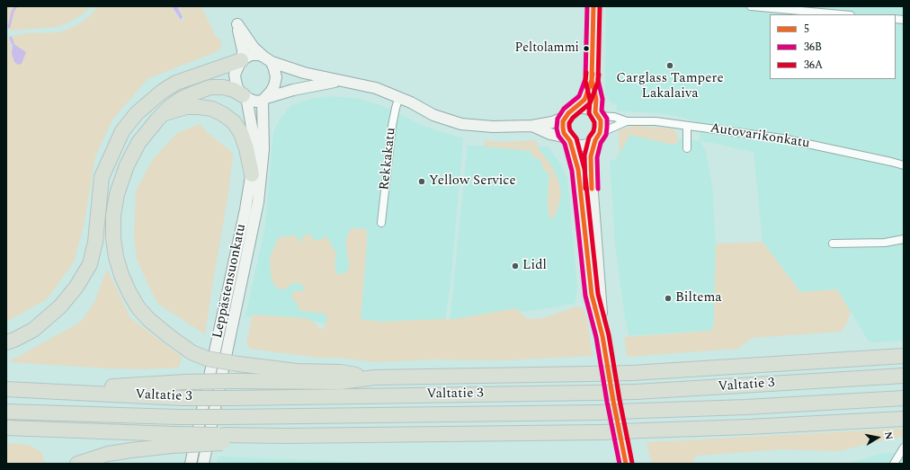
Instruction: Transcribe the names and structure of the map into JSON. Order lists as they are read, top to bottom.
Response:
{
  "streets": {
    "highway": ["Valtatie 3"],
    "main road": ["Leppästensuonkatu"],
    "street": ["Autovarikonkatu", "Rekkakatu"]
  },
  "places": [
    "Peltolammi",
    "Carglass Tampere Lakalaiva",
    "Yellow Service",
    "Lidl",
    "Biltema"
  ],
  "lines": ["transit line 5", "transit line 36B", "transit line 36A"],
  "legend": ["5", "36B", "36A"],
  "north": "right"
}
